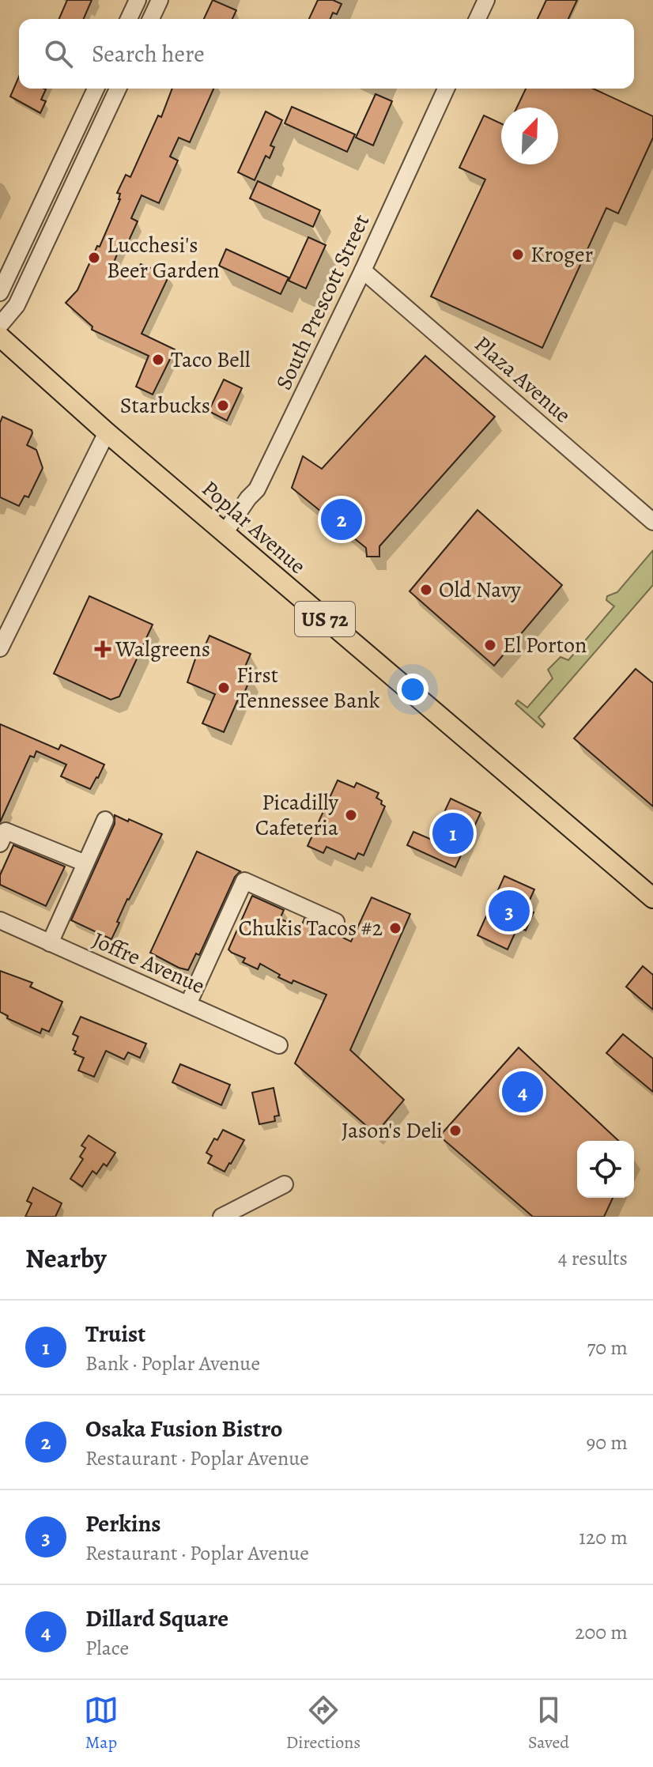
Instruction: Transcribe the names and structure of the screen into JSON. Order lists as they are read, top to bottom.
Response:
{
  "streets": {
    "main road": ["Poplar Avenue", "US 72"],
    "street": ["South Prescott Street", "Plaza Avenue", "Joffre Avenue"]
  },
  "crossings": [
    ["South Prescott Street", "Plaza Avenue"],
    ["South Prescott Street", "Poplar Avenue"]
  ],
  "places": {
    "other": [
      "Kroger",
      "Lucchesi's Beer Garden",
      "Taco Bell",
      "Starbucks",
      "Old Navy",
      "El Porton",
      "First Tennessee Bank",
      "Picadilly Cafeteria",
      "Chukis Tacos #2",
      "Jason's Deli"
    ],
    "health": ["Walgreens"]
  },
  "north": "top right",
  "page": {
    "search": "Search here",
    "pins": [
      "2",
      "1",
      "3",
      "4"
    ],
    "heading": ["Nearby", "4 results"],
    "list": [
      {
        "mark": "1",
        "name": "Truist",
        "note": "Bank · Poplar Avenue",
        "value": "70 m"
      },
      {
        "mark": "2",
        "name": "Osaka Fusion Bistro",
        "note": "Restaurant · Poplar Avenue",
        "value": "90 m"
      },
      {
        "mark": "3",
        "name": "Perkins",
        "note": "Restaurant · Poplar Avenue",
        "value": "120 m"
      },
      {
        "mark": "4",
        "name": "Dillard Square",
        "note": "Place",
        "value": "200 m"
      }
    ],
    "nav": ["Map", "Directions", "Saved"]
  }
}
